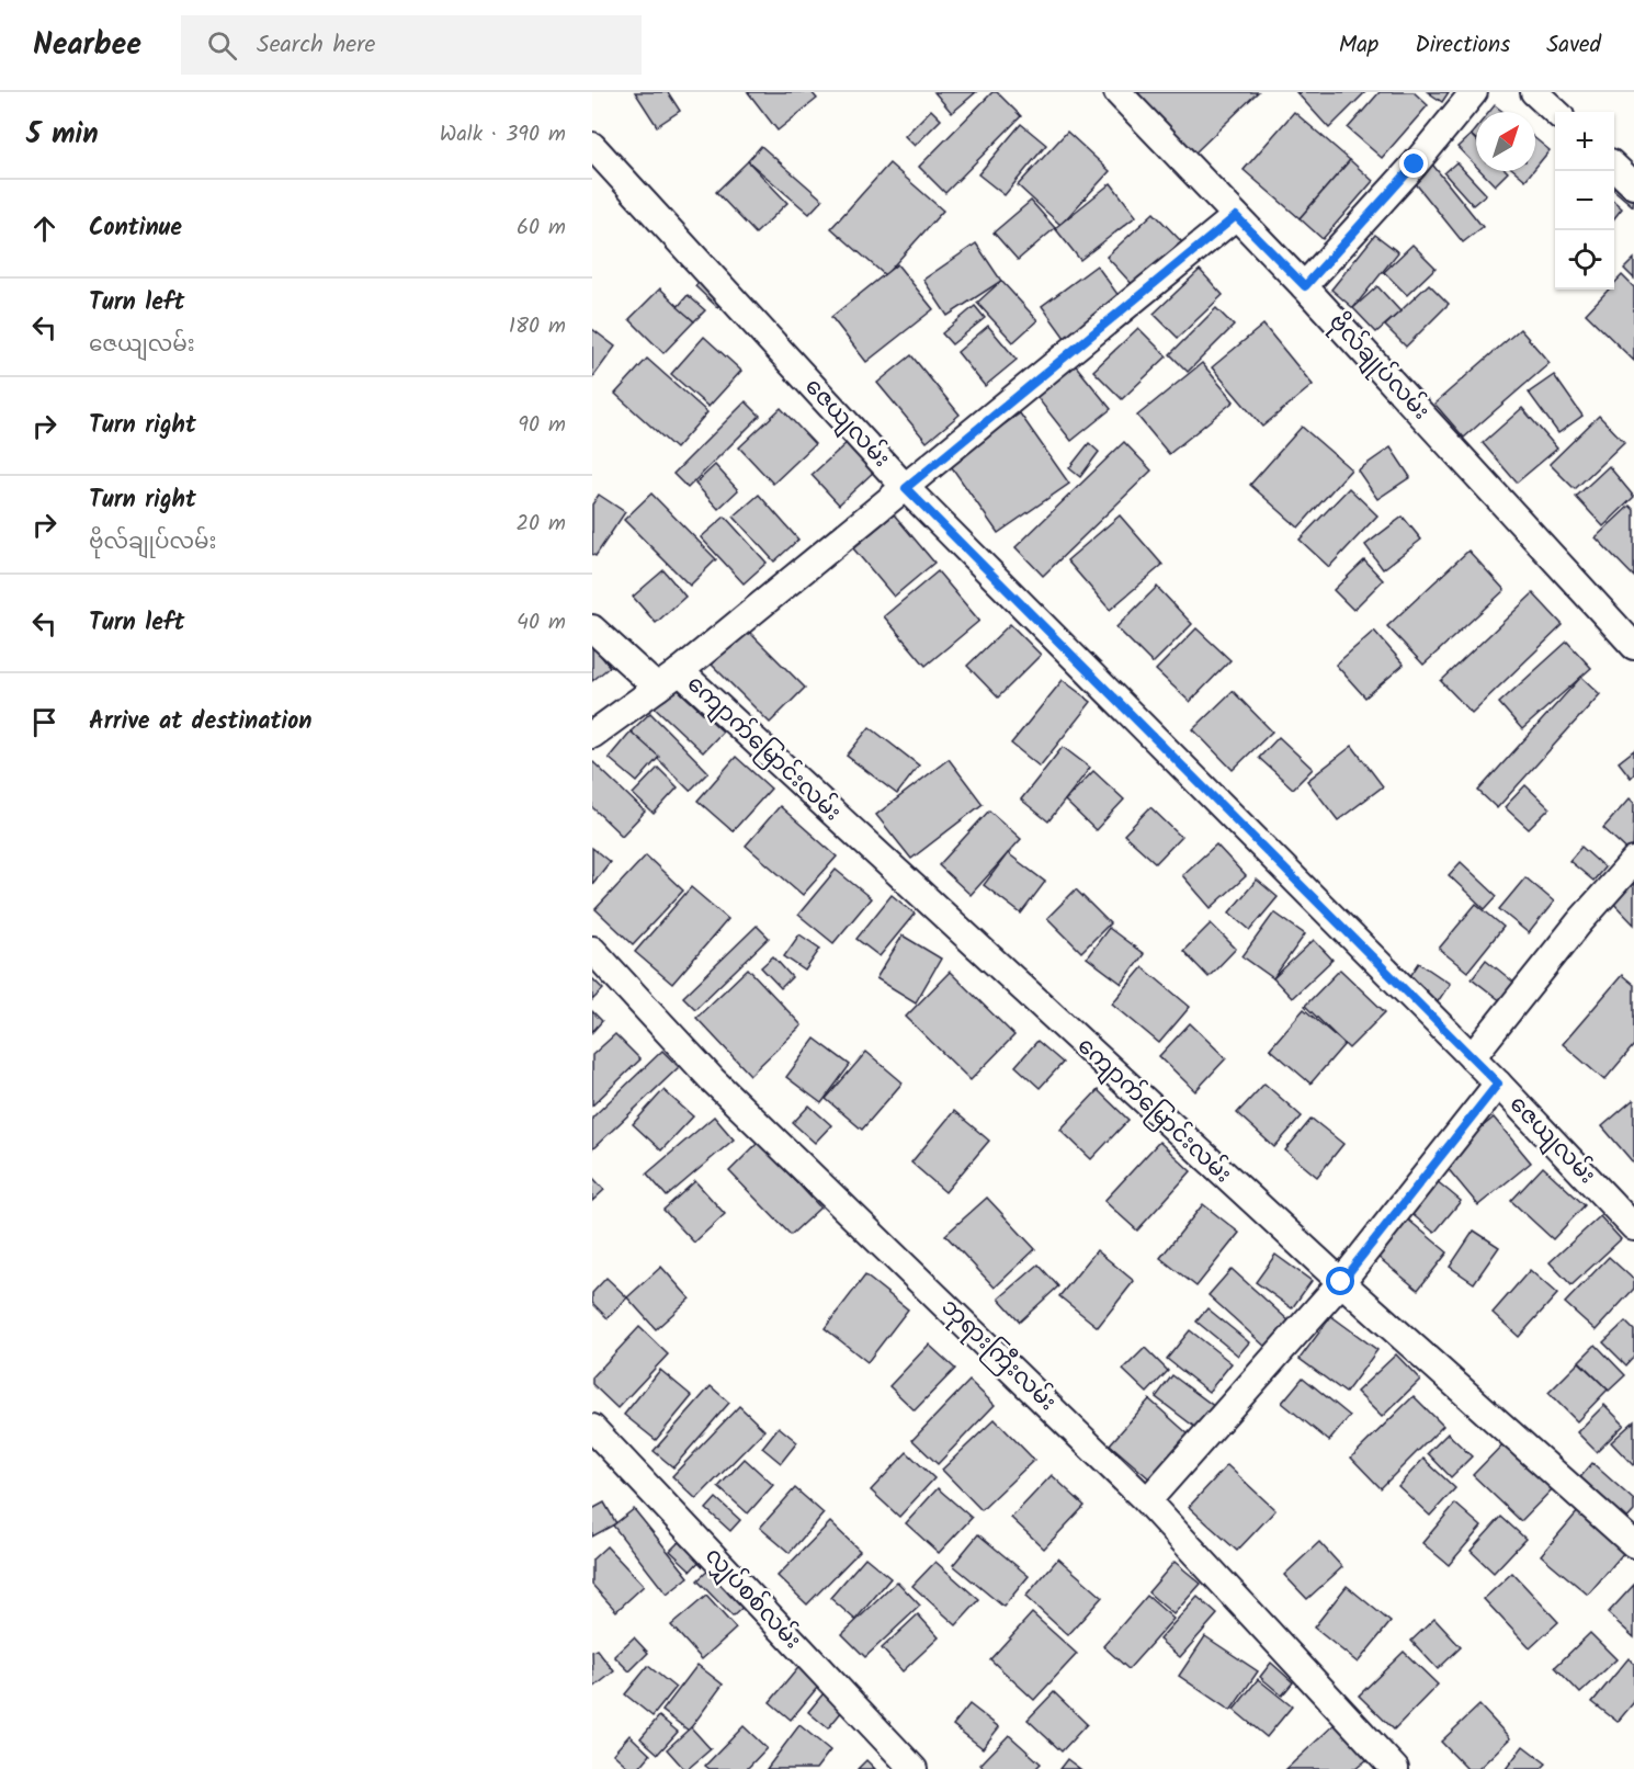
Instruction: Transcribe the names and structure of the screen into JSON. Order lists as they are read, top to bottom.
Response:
{
  "streets": {
    "street": [
      "ဗိုလ်ချုပ်လမ်း",
      "ဇေယျလမ်း",
      "ကျောက်မြောင်းလမ်း",
      "ဘုရားကြီးလမ်း",
      "လျှပ်စစ်လမ်း"
    ]
  },
  "north": "top right",
  "page": {
    "header": "Nearbee",
    "search": "Search here",
    "nav": ["Map", "Directions", "Saved"],
    "heading": ["5 min", "Walk · 390 m"],
    "map_buttons": ["+", "−"],
    "list": [
      ["Continue", "60 m"],
      ["Turn left", "ဇေယျလမ်း", "180 m"],
      ["Turn right", "90 m"],
      ["Turn right", "ဗိုလ်ချုပ်လမ်း", "20 m"],
      ["Turn left", "40 m"],
      "Arrive at destination"
    ]
  }
}
